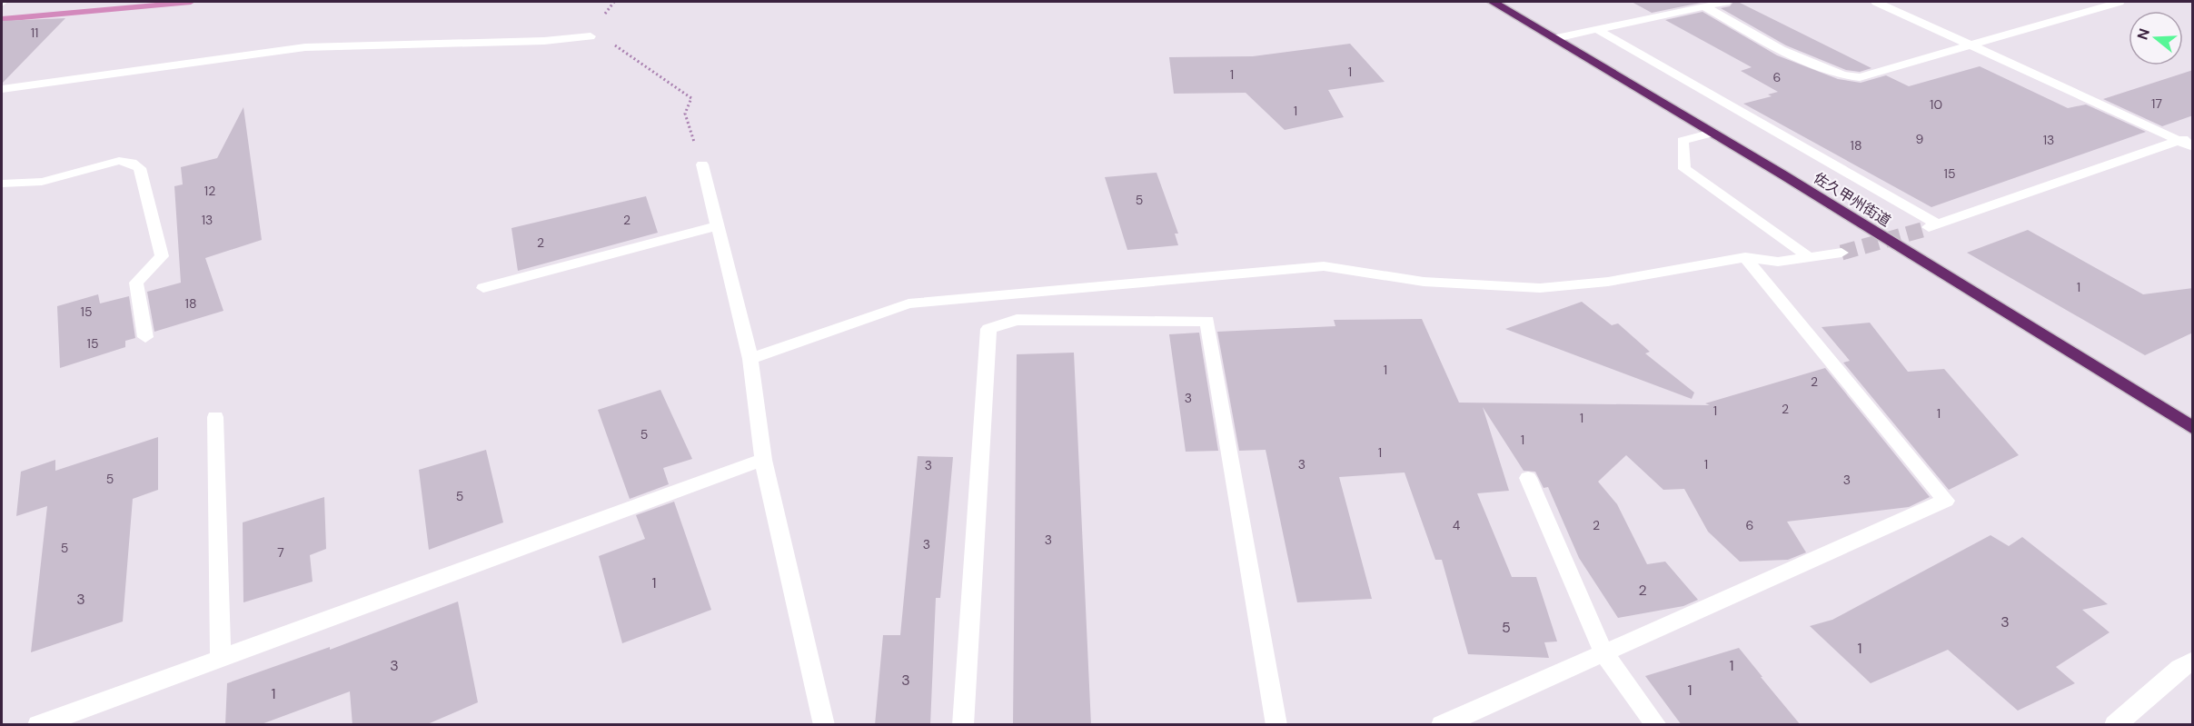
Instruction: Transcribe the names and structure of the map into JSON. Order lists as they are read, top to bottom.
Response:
{
  "streets": {
    "highway": ["佐久甲州街道"]
  },
  "house_numbers": [
    "11",
    "1",
    "1",
    "6",
    "17",
    "10",
    "1",
    "9",
    "13",
    "18",
    "15",
    "12",
    "5",
    "13",
    "2",
    "2",
    "1",
    "18",
    "15",
    "15",
    "1",
    "2",
    "3",
    "2",
    "1",
    "1",
    "1",
    "5",
    "1",
    "1",
    "3",
    "1",
    "3",
    "5",
    "3",
    "5",
    "4",
    "2",
    "6",
    "3",
    "3",
    "5",
    "7",
    "1",
    "2",
    "3",
    "3",
    "5",
    "1",
    "3",
    "1",
    "3",
    "1",
    "1"
  ],
  "north": "left"
}
